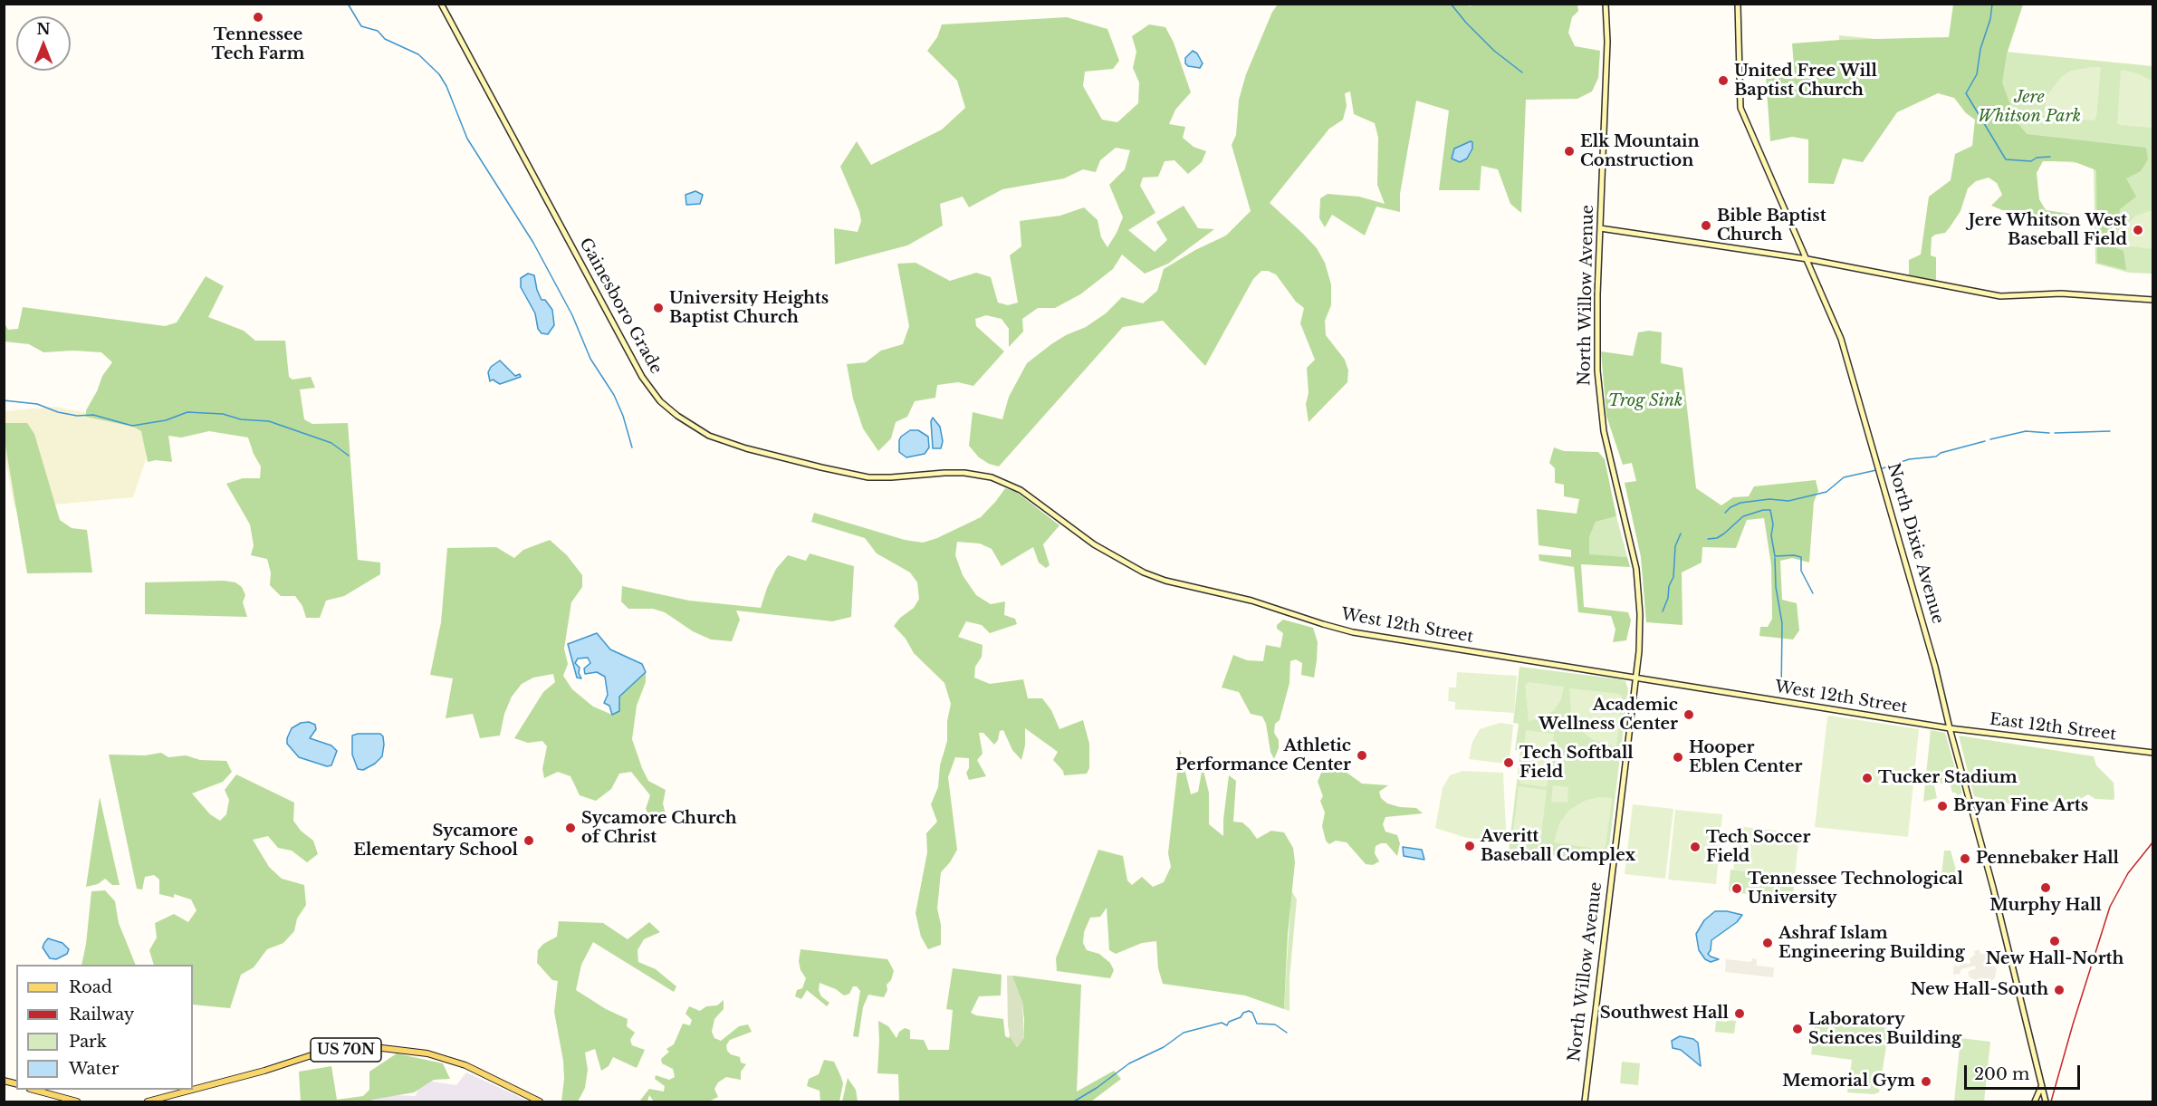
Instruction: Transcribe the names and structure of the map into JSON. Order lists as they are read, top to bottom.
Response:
{
  "streets": {
    "main road": [
      "North Willow Avenue",
      "Gainesboro Grade",
      "North Dixie Avenue",
      "West 12th Street",
      "East 12th Street",
      "US 70N"
    ]
  },
  "crossings": [
    ["North Willow Avenue", "West 12th Street"],
    ["Gainesboro Grade", "West 12th Street"],
    ["North Dixie Avenue", "West 12th Street"],
    ["North Dixie Avenue", "East 12th Street"],
    ["West 12th Street", "East 12th Street"]
  ],
  "parks": ["Jere Whitson Park", "Trog Sink"],
  "places": [
    "Tennessee Tech Farm",
    "United Free Will Baptist Church",
    "Elk Mountain Construction",
    "Bible Baptist Church",
    "Jere Whitson West Baseball Field",
    "University Heights Baptist Church",
    "Academic Wellness Center",
    "Athletic Performance Center",
    "Hooper Eblen Center",
    "Tech Softball Field",
    "Tucker Stadium",
    "Bryan Fine Arts",
    "Sycamore Church of Christ",
    "Sycamore Elementary School",
    "Averitt Baseball Complex",
    "Tech Soccer Field",
    "Pennebaker Hall",
    "Murphy Hall",
    "Tennessee Technological University",
    "New Hall-North",
    "Ashraf Islam Engineering Building",
    "New Hall-South",
    "Southwest Hall",
    "Laboratory Sciences Building",
    "Memorial Gym"
  ],
  "legend": [
    "Road",
    "Railway",
    "Park",
    "Water"
  ],
  "scale_bar": "200 m",
  "north": "top"
}
